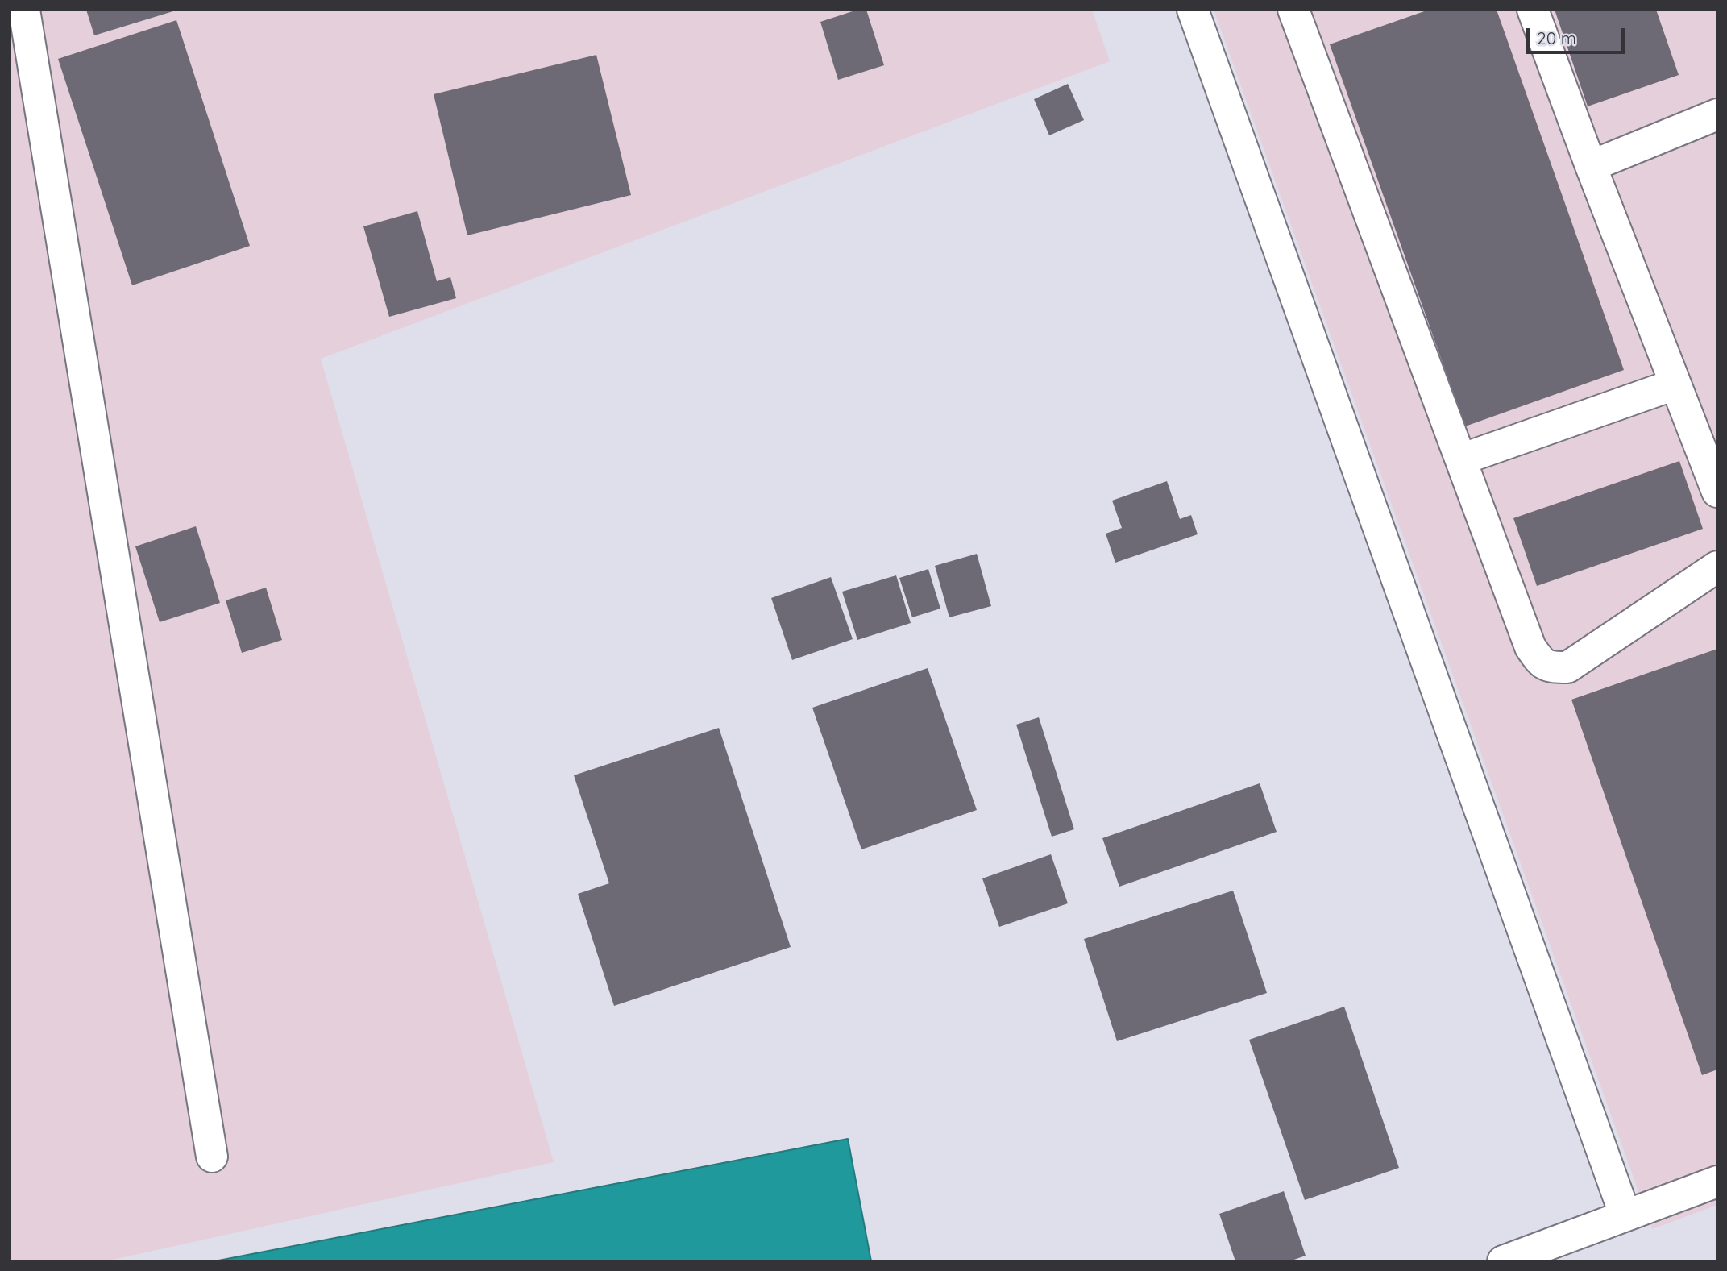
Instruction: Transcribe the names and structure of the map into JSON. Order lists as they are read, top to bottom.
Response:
{
  "scale_bar": "20 m"
}
